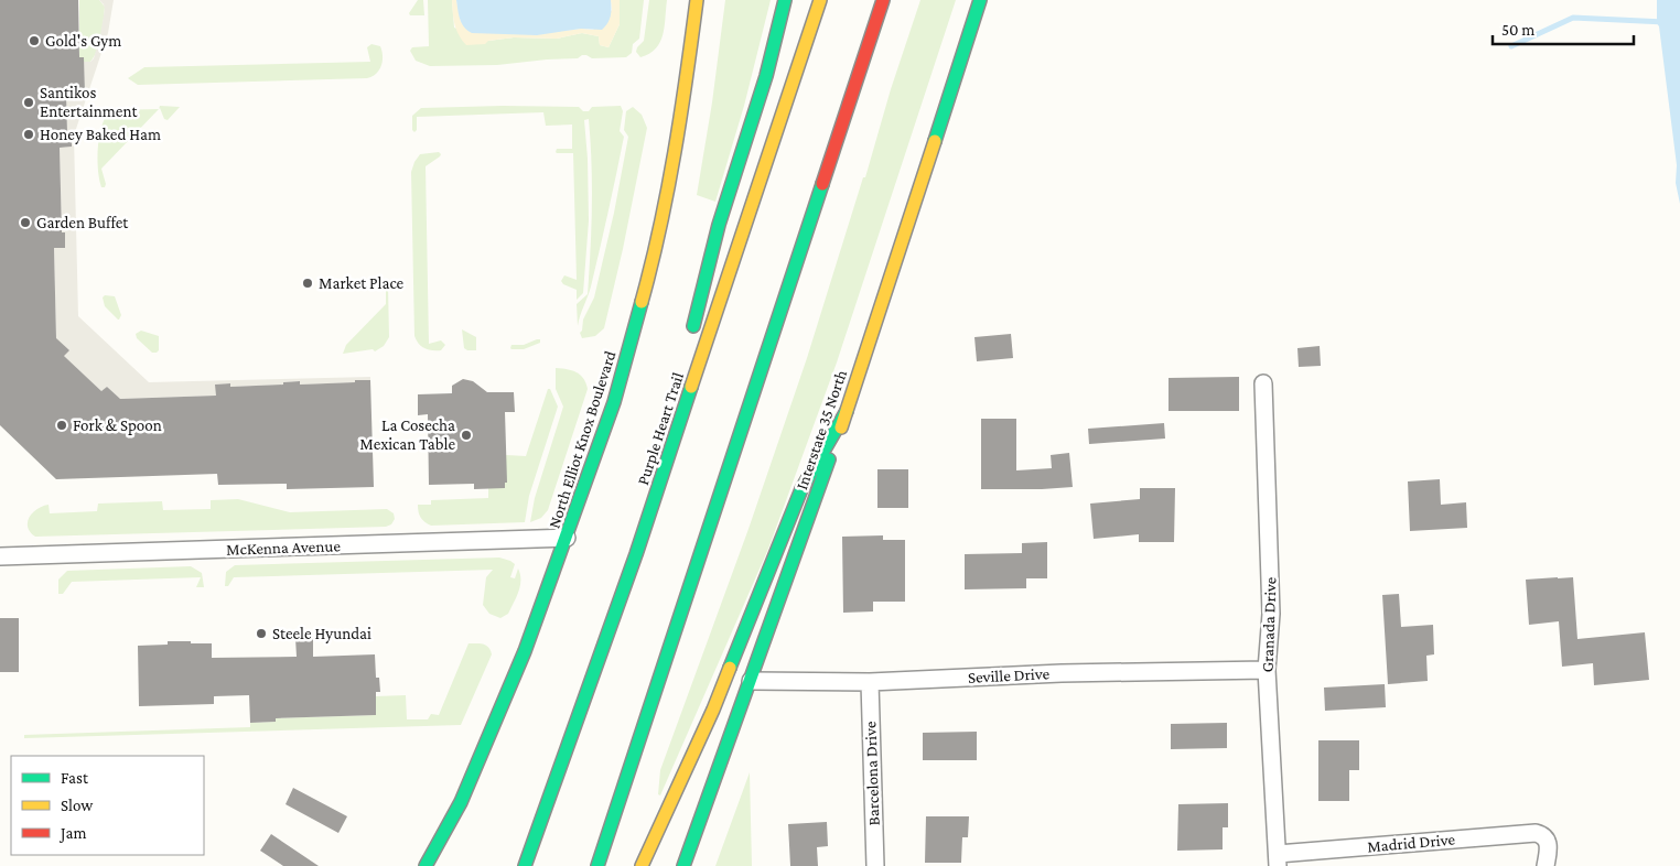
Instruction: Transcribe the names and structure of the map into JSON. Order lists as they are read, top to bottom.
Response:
{
  "streets": {
    "main road": ["Purple Heart Trail", "Interstate 35 North", "North Elliot Knox Boulevard"],
    "street": [
      "McKenna Avenue",
      "Granada Drive",
      "Seville Drive",
      "Barcelona Drive",
      "Madrid Drive"
    ]
  },
  "crossings": [
    ["Interstate 35 North", "Seville Drive"],
    ["North Elliot Knox Boulevard", "McKenna Avenue"],
    ["Granada Drive", "Seville Drive"],
    ["Granada Drive", "Madrid Drive"],
    ["Seville Drive", "Barcelona Drive"]
  ],
  "places": [
    "Gold's Gym",
    "Santikos Entertainment",
    "Honey Baked Ham",
    "Garden Buffet",
    "Market Place",
    "Fork & Spoon",
    "La Cosecha Mexican Table",
    "Steele Hyundai"
  ],
  "legend": ["Fast", "Slow", "Jam"],
  "scale_bar": "50 m"
}
